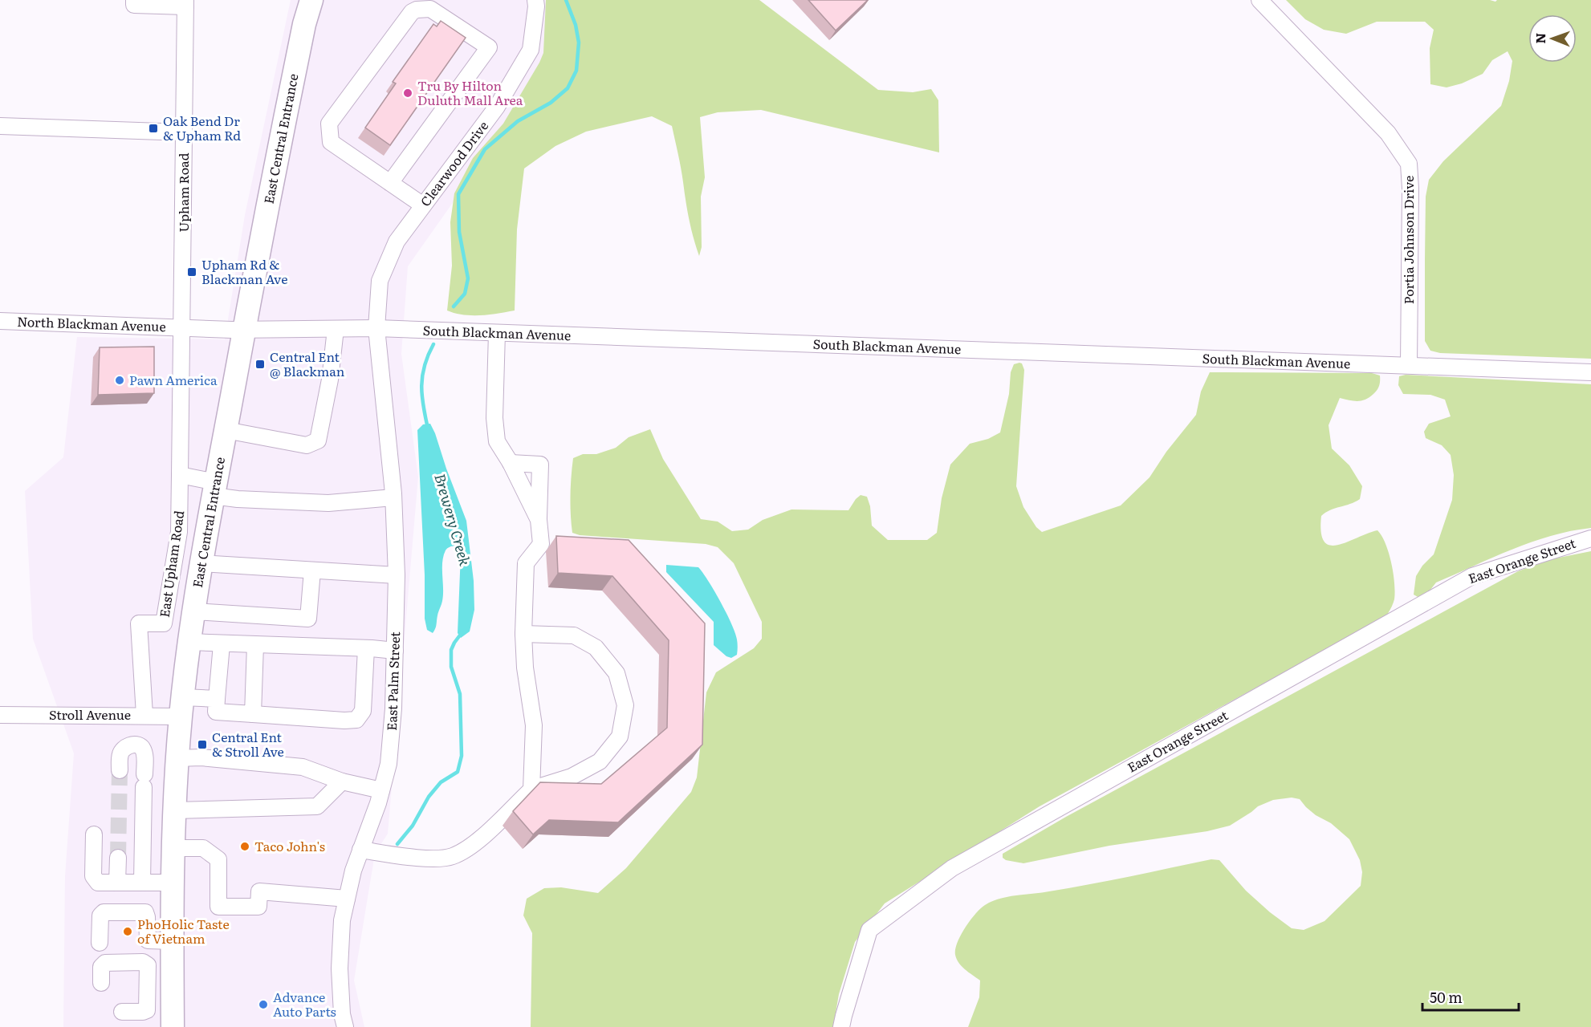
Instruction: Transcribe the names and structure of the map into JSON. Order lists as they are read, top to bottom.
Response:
{
  "streets": {
    "highway": ["East Central Entrance"],
    "street": [
      "Clearwood Drive",
      "Upham Road",
      "Portia Johnson Drive",
      "North Blackman Avenue",
      "South Blackman Avenue",
      "East Orange Street",
      "East Upham Road",
      "East Palm Street",
      "Stroll Avenue"
    ]
  },
  "crossings": [
    ["East Central Entrance", "South Blackman Avenue"],
    ["East Central Entrance", "Stroll Avenue"],
    ["Clearwood Drive", "South Blackman Avenue"],
    ["Clearwood Drive", "East Palm Street"],
    ["Upham Road", "North Blackman Avenue"],
    ["Upham Road", "South Blackman Avenue"],
    ["Upham Road", "East Upham Road"],
    ["Portia Johnson Drive", "South Blackman Avenue"],
    ["North Blackman Avenue", "South Blackman Avenue"],
    ["North Blackman Avenue", "East Upham Road"],
    ["South Blackman Avenue", "East Upham Road"],
    ["South Blackman Avenue", "East Palm Street"],
    ["East Upham Road", "Stroll Avenue"]
  ],
  "water": ["Brewery Creek"],
  "places": {
    "other": [
      "Tru By Hilton Duluth Mall Area",
      "Pawn America",
      "Taco John's",
      "PhoHolic Taste of Vietnam",
      "Advance Auto Parts"
    ],
    "transit": [
      "Oak Bend Dr & Upham Rd",
      "Upham Rd & Blackman Ave",
      "Central Ent @ Blackman",
      "Central Ent & Stroll Ave"
    ]
  },
  "scale_bar": "50 m",
  "north": "left"
}
